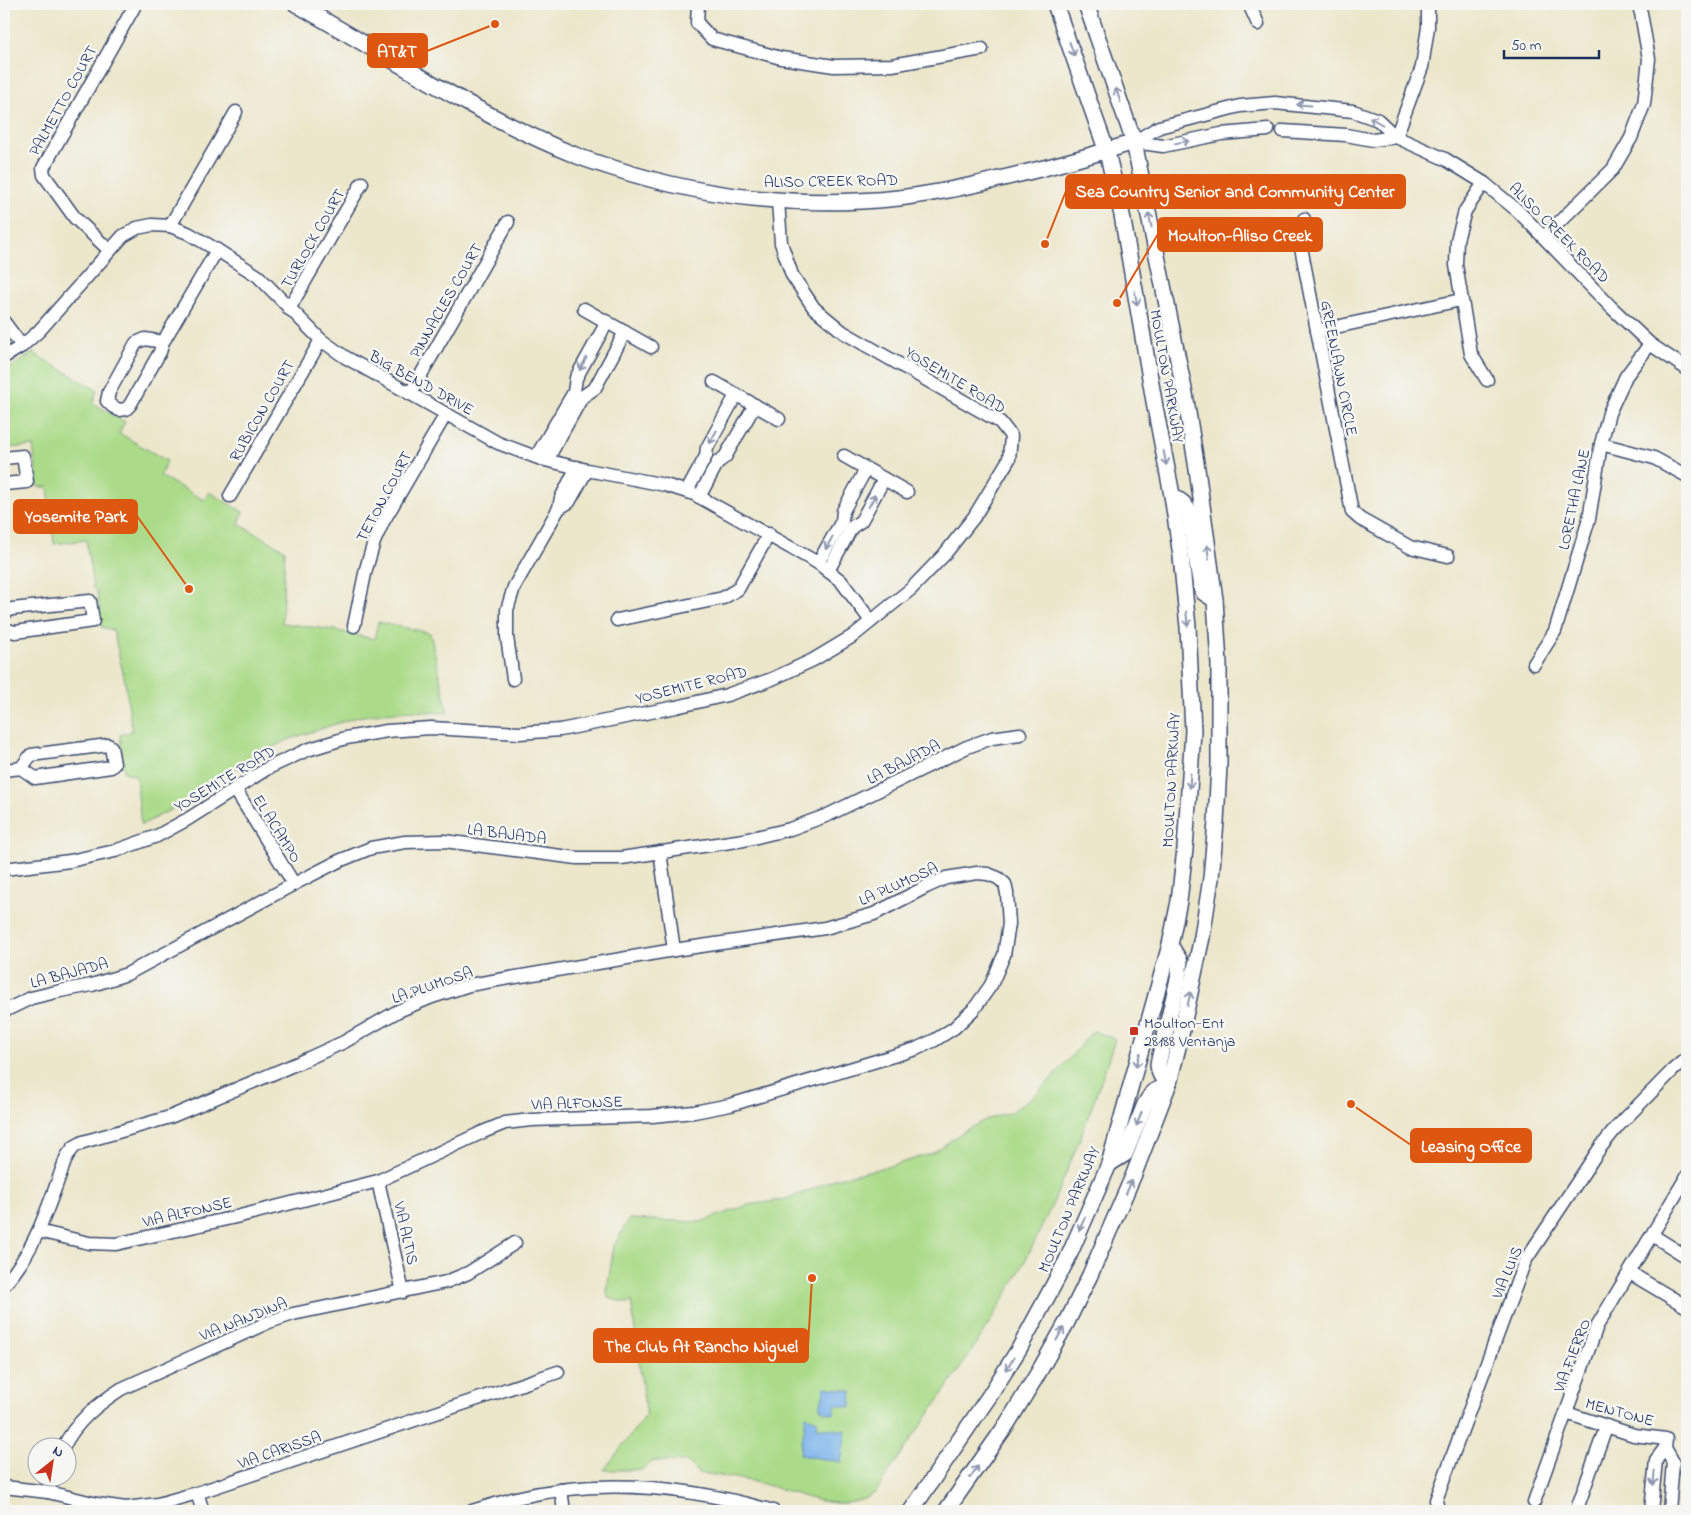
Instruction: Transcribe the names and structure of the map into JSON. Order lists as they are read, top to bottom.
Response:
{
  "streets": {
    "main road": ["ALISO CREEK ROAD", "MOULTON PARKWAY"],
    "street": [
      "PALMETTO COURT",
      "TURLOCK COURT",
      "PINNACLES COURT",
      "GREENLAWN CIRCLE",
      "YOSEMITE ROAD",
      "BIG BEND DRIVE",
      "RUBICON COURT",
      "TETON COURT",
      "LORETHA LANE",
      "LA BAJADA",
      "EL ACAMPO",
      "LA PLUMOSA",
      "VIA ALFONSE",
      "VIA ALTIS",
      "VIA LUIS",
      "VIA NANDINA",
      "VIA FIERRO",
      "MENTONE",
      "VIA CARISSA"
    ]
  },
  "crossings": [
    ["PALMETTO COURT", "BIG BEND DRIVE"],
    ["ALISO CREEK ROAD", "MOULTON PARKWAY"],
    ["ALISO CREEK ROAD", "YOSEMITE ROAD"],
    ["ALISO CREEK ROAD", "LORETHA LANE"],
    ["TURLOCK COURT", "BIG BEND DRIVE"],
    ["PINNACLES COURT", "BIG BEND DRIVE"],
    ["YOSEMITE ROAD", "BIG BEND DRIVE"],
    ["YOSEMITE ROAD", "EL ACAMPO"],
    ["BIG BEND DRIVE", "RUBICON COURT"],
    ["BIG BEND DRIVE", "TETON COURT"],
    ["LA BAJADA", "EL ACAMPO"],
    ["LA PLUMOSA", "VIA ALFONSE"],
    ["VIA ALFONSE", "VIA ALTIS"],
    ["VIA ALTIS", "VIA NANDINA"],
    ["VIA FIERRO", "MENTONE"]
  ],
  "places": {
    "other": [
      "AT&T",
      "Sea Country Senior and Community Center",
      "Moulton-Aliso Creek",
      "Yosemite Park",
      "Leasing Office",
      "The Club At Rancho Niguel"
    ],
    "transit": ["Moulton-Ent 28188 Ventanja"]
  },
  "scale_bar": "50 m",
  "north": "top right"
}
